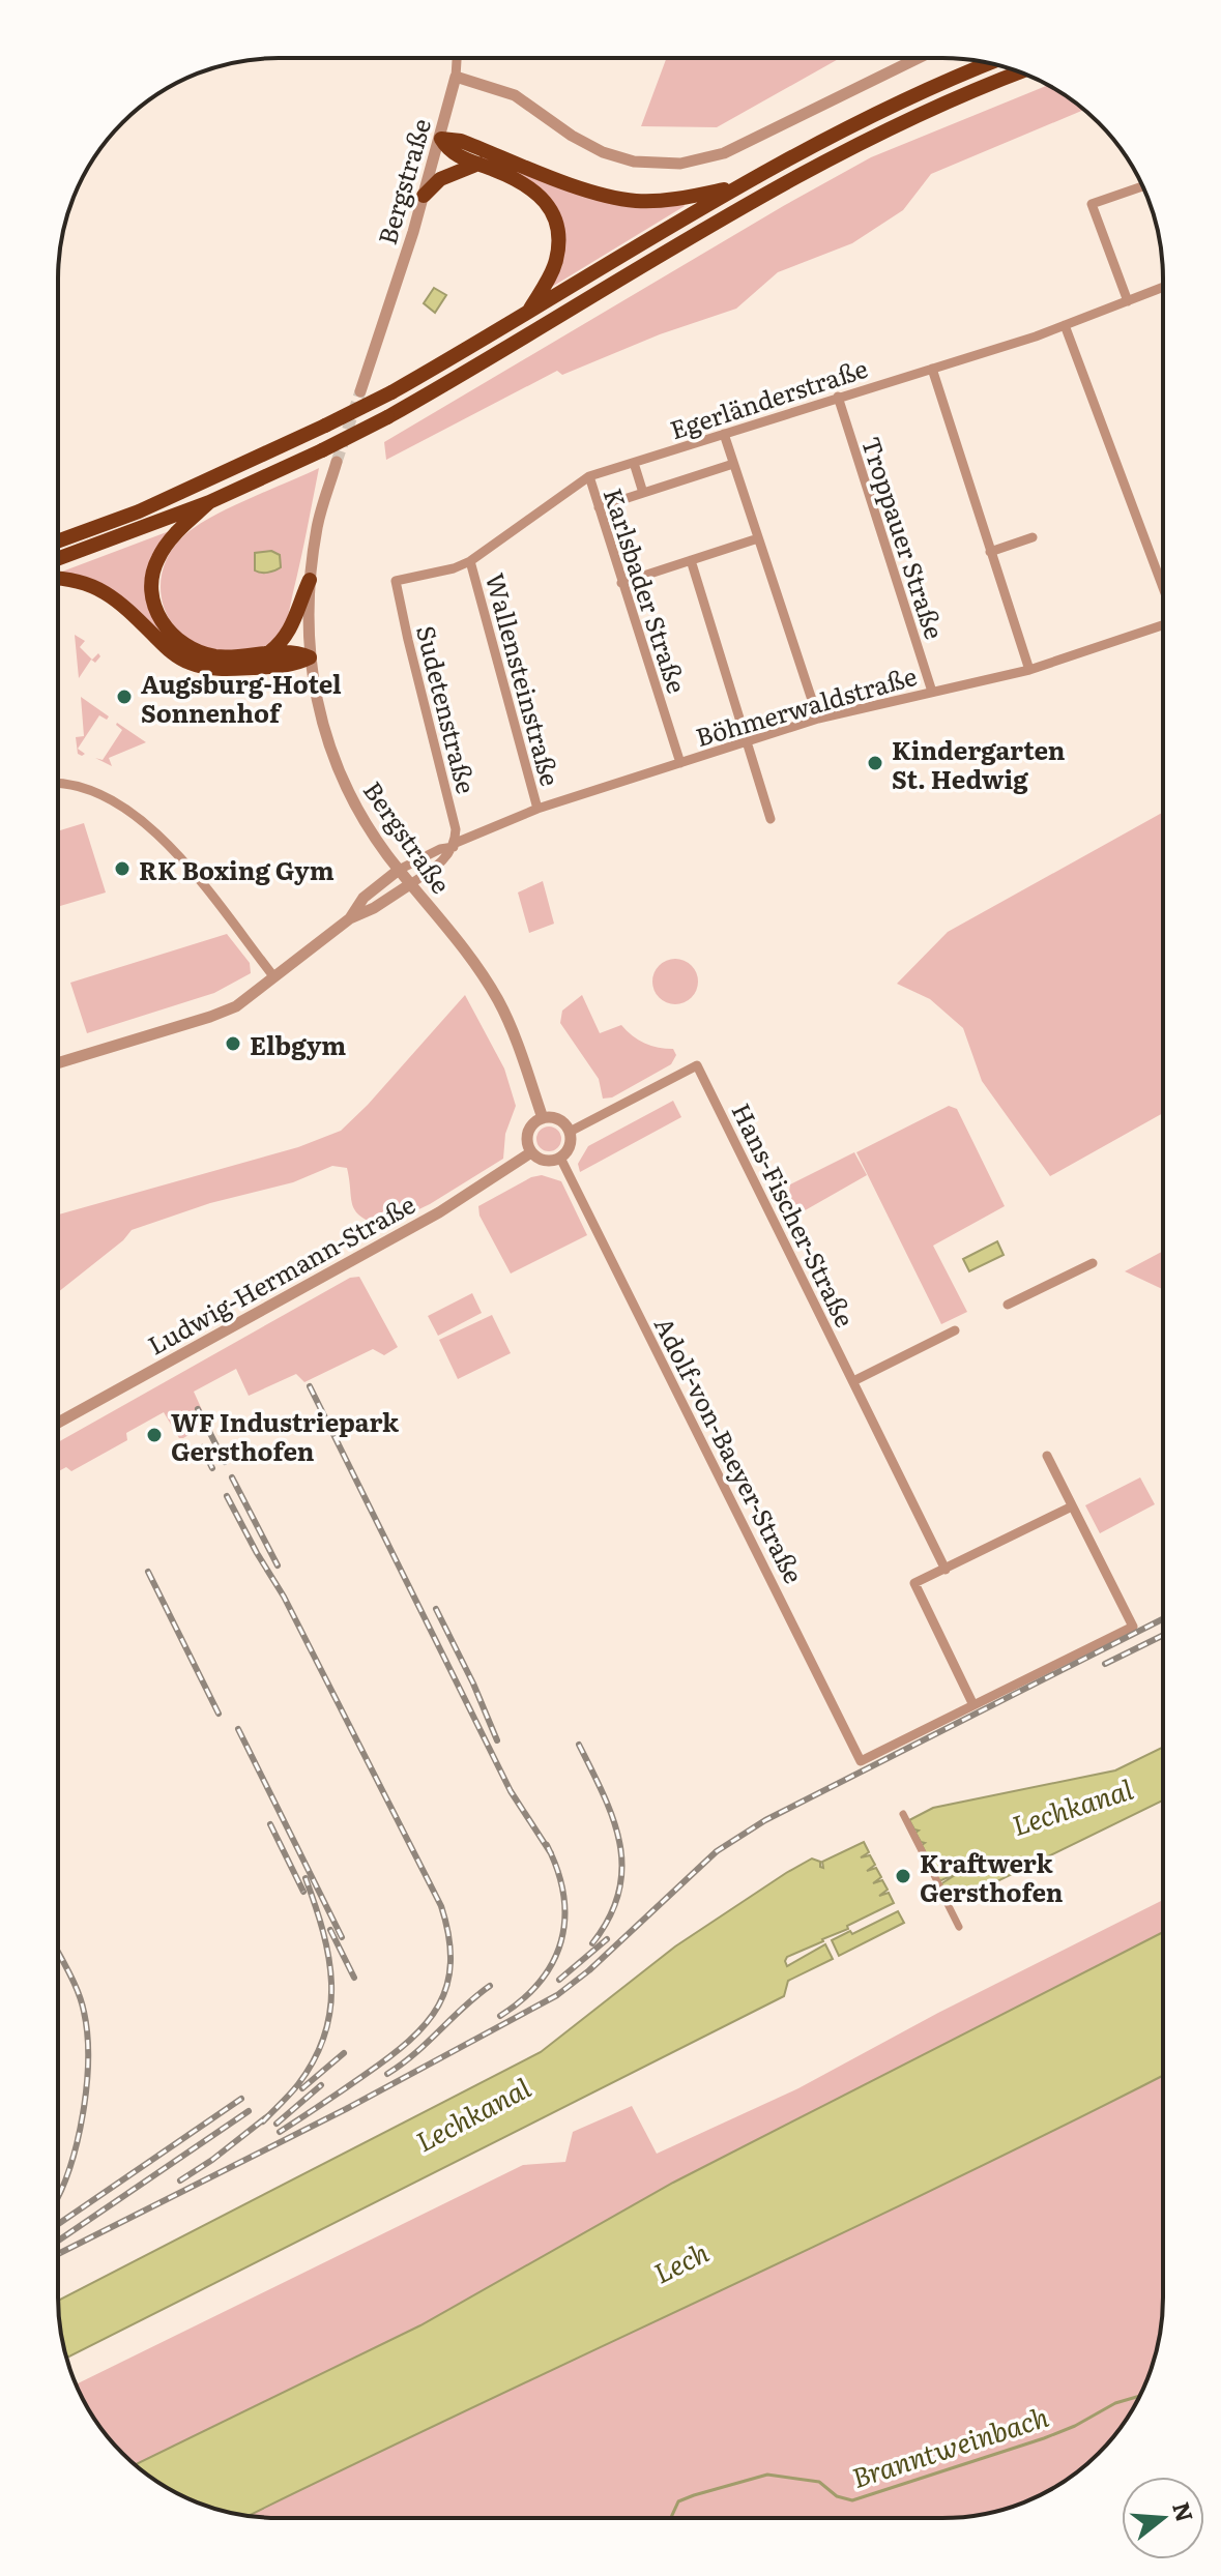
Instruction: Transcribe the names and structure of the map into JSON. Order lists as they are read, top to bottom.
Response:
{
  "streets": {
    "street": [
      "Bergstraße",
      "Egerländerstraße",
      "Troppauer Straße",
      "Karlsbader Straße",
      "Wallensteinstraße",
      "Böhmerwaldstraße",
      "Sudetenstraße",
      "Hans-Fischer-Straße",
      "Ludwig-Hermann-Straße",
      "Adolf-von-Baeyer-Straße"
    ]
  },
  "crossings": [
    ["Bergstraße", "Hans-Fischer-Straße"],
    ["Bergstraße", "Ludwig-Hermann-Straße"],
    ["Bergstraße", "Adolf-von-Baeyer-Straße"],
    ["Egerländerstraße", "Troppauer Straße"],
    ["Egerländerstraße", "Karlsbader Straße"],
    ["Egerländerstraße", "Wallensteinstraße"],
    ["Egerländerstraße", "Sudetenstraße"],
    ["Troppauer Straße", "Böhmerwaldstraße"],
    ["Karlsbader Straße", "Böhmerwaldstraße"],
    ["Wallensteinstraße", "Böhmerwaldstraße"],
    ["Böhmerwaldstraße", "Sudetenstraße"],
    ["Hans-Fischer-Straße", "Ludwig-Hermann-Straße"],
    ["Hans-Fischer-Straße", "Adolf-von-Baeyer-Straße"],
    ["Ludwig-Hermann-Straße", "Adolf-von-Baeyer-Straße"]
  ],
  "water": ["Lechkanal", "Lech", "Branntweinbach"],
  "places": [
    "Augsburg-Hotel Sonnenhof",
    "Kindergarten St. Hedwig",
    "RK Boxing Gym",
    "Elbgym",
    "WF Industriepark Gersthofen",
    "Kraftwerk Gersthofen"
  ],
  "north": "right"
}
